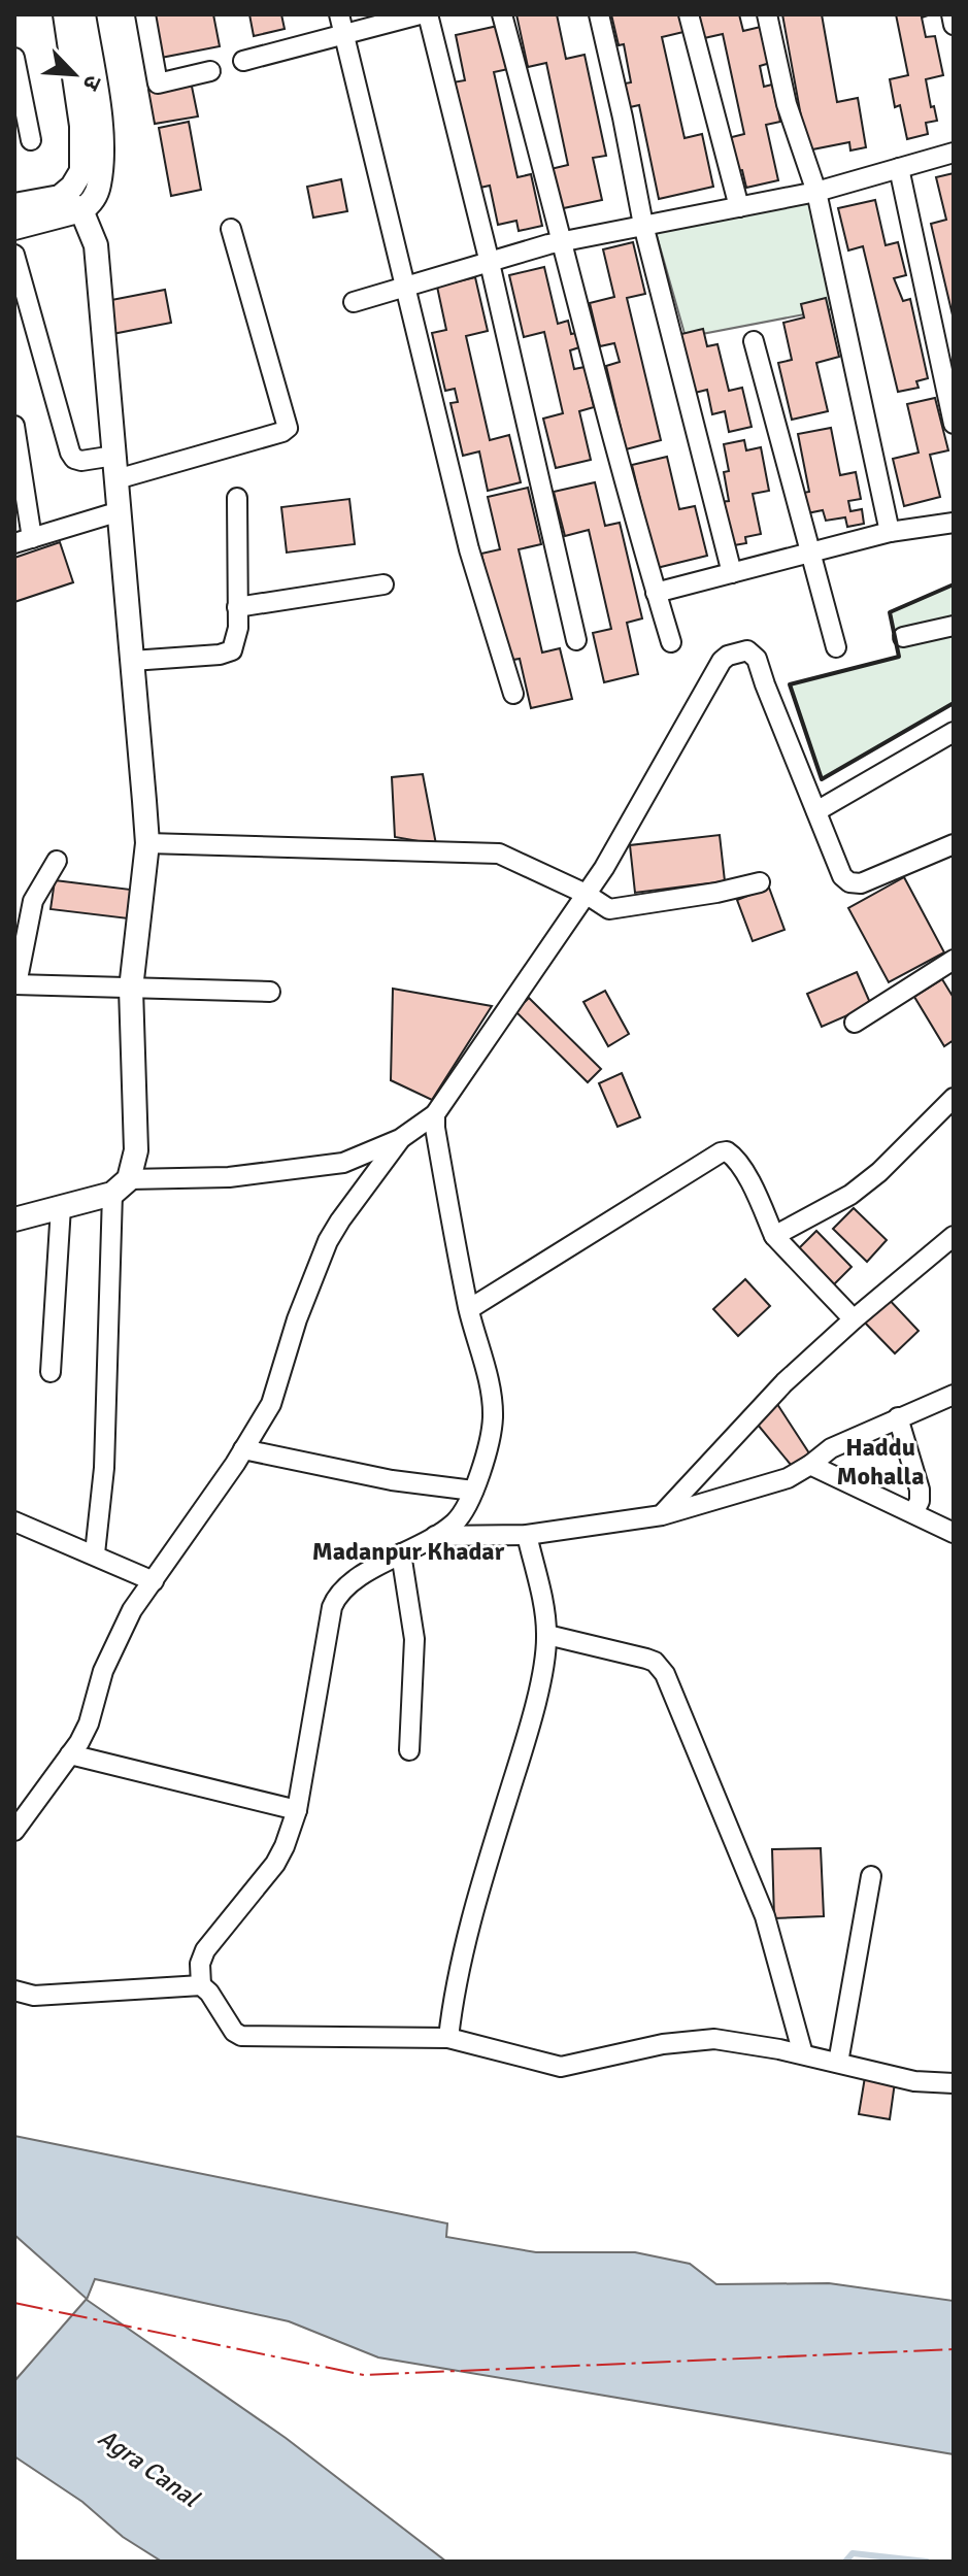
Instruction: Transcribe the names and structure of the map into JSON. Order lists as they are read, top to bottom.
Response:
{
  "districts": ["Haddu Mohalla", "Madanpur Khadar"],
  "water": ["Agra Canal"],
  "north": "bottom right"
}
